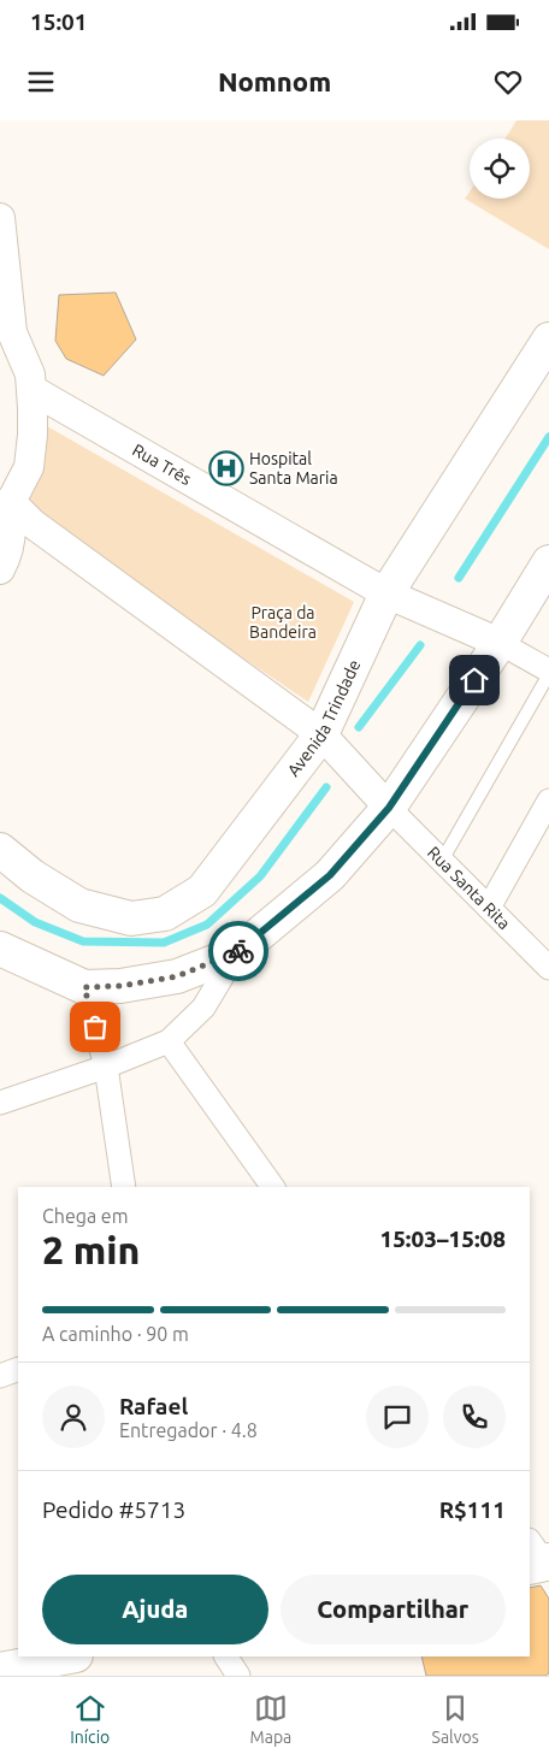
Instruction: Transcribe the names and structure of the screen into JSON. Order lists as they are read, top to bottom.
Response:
{
  "streets": {
    "main road": ["Avenida Trindade"],
    "street": ["Rua Três", "Rua Santa Rita"]
  },
  "crossings": [
    ["Rua Três", "Avenida Trindade"]
  ],
  "parks": ["Praça da Bandeira"],
  "places": {
    "hospital": ["Hospital Santa Maria"]
  },
  "page": {
    "status": "15:01",
    "header": "Nomnom",
    "heading": ["2 min", "Chega em", "15:03–15:08"],
    "panel": [
      "Rafael",
      "Entregador · 4.8",
      "Pedido #5713",
      "R$111"
    ],
    "bar": "A caminho · 90 m",
    "buttons": ["Ajuda", "Compartilhar"],
    "tabs": ["Início", "Mapa", "Salvos"]
  }
}
